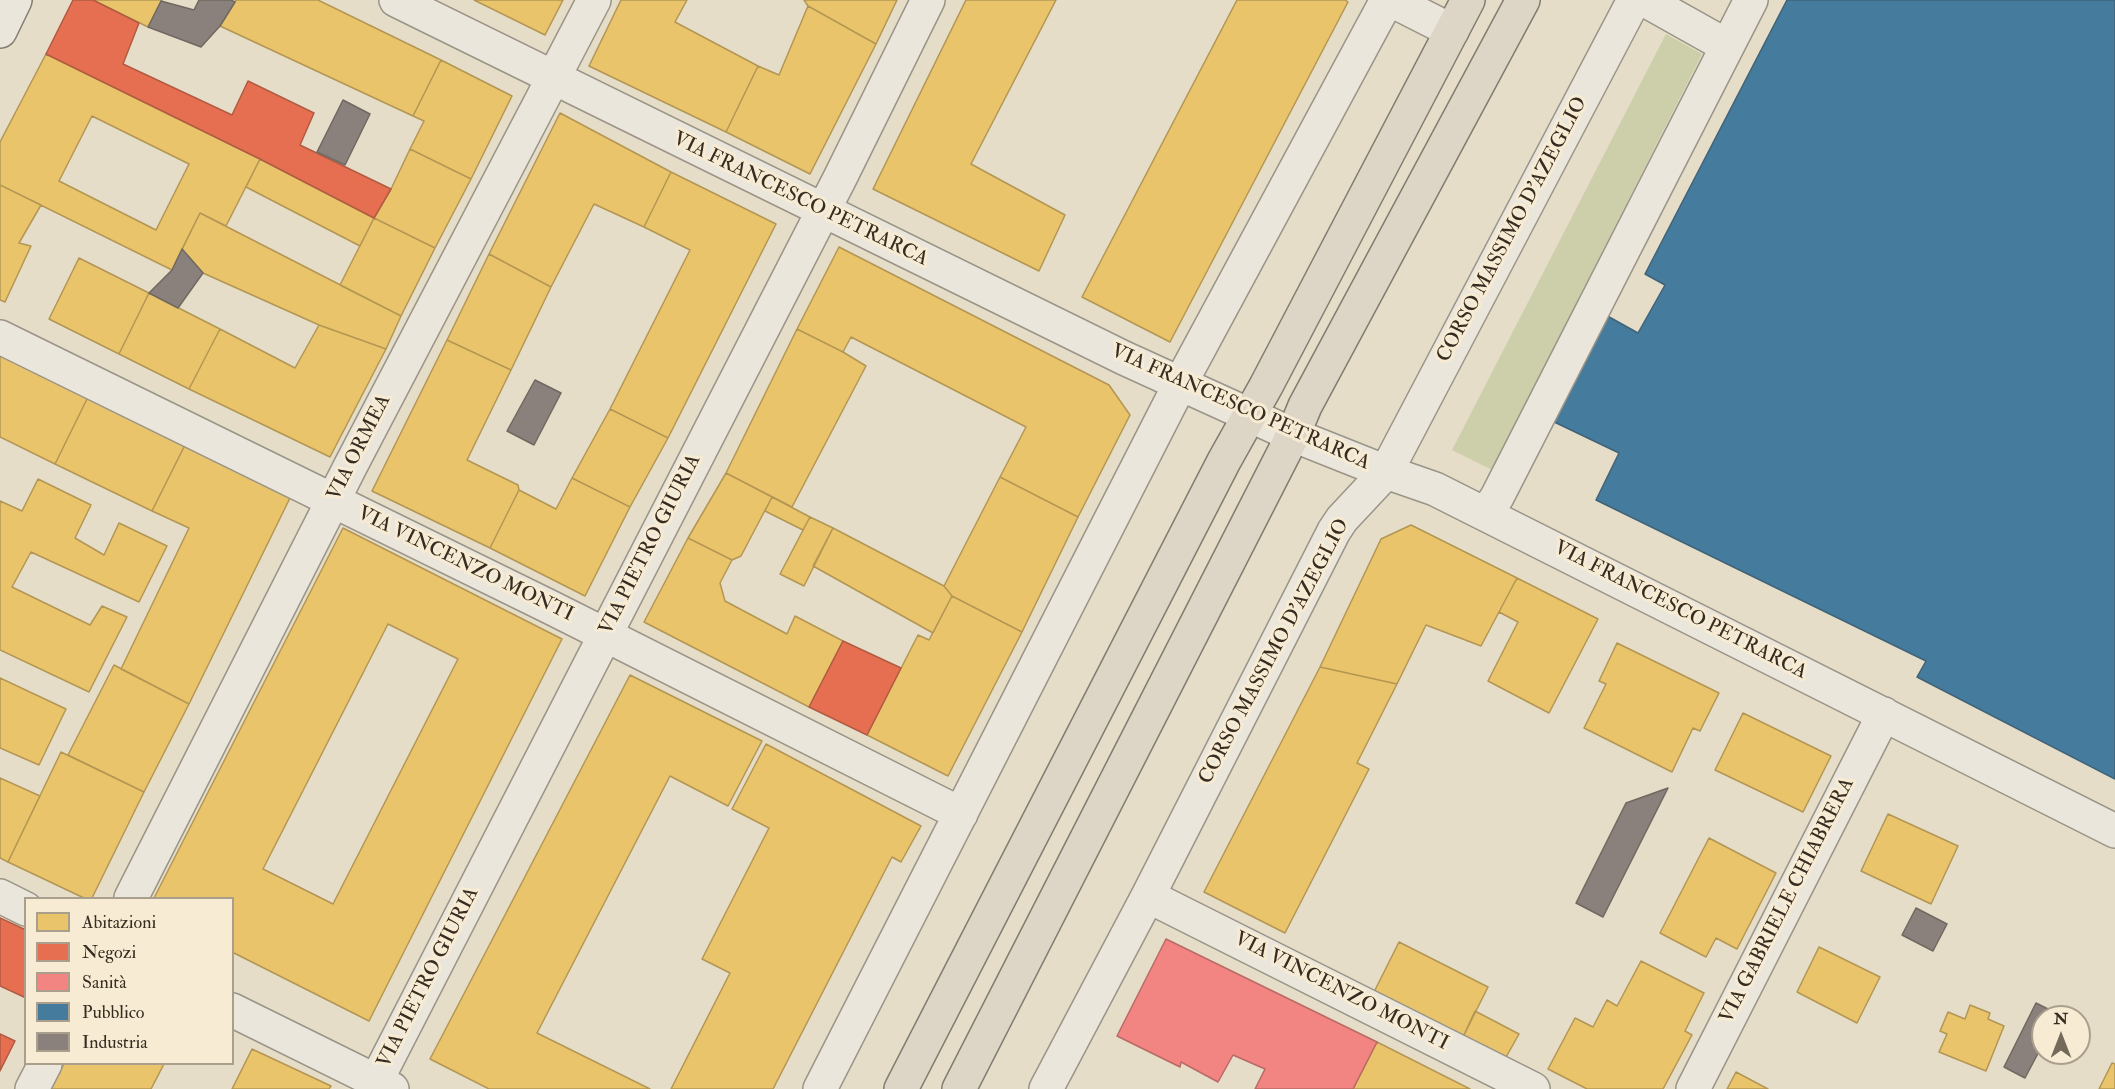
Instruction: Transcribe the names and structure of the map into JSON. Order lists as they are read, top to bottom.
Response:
{
  "streets": {
    "street": [
      "VIA FRANCESCO PETRARCA",
      "CORSO MASSIMO D'AZEGLIO",
      "VIA ORMEA",
      "VIA PIETRO GIURIA",
      "VIA VINCENZO MONTI",
      "VIA GABRIELE CHIABRERA"
    ]
  },
  "crossings": [
    ["VIA FRANCESCO PETRARCA", "CORSO MASSIMO D'AZEGLIO"],
    ["VIA FRANCESCO PETRARCA", "VIA ORMEA"],
    ["VIA FRANCESCO PETRARCA", "VIA PIETRO GIURIA"],
    ["VIA FRANCESCO PETRARCA", "VIA GABRIELE CHIABRERA"],
    ["CORSO MASSIMO D'AZEGLIO", "VIA VINCENZO MONTI"],
    ["VIA ORMEA", "VIA VINCENZO MONTI"],
    ["VIA PIETRO GIURIA", "VIA VINCENZO MONTI"]
  ],
  "legend": [
    "Abitazioni",
    "Negozi",
    "Sanità",
    "Pubblico",
    "Industria"
  ],
  "north": "top"
}
